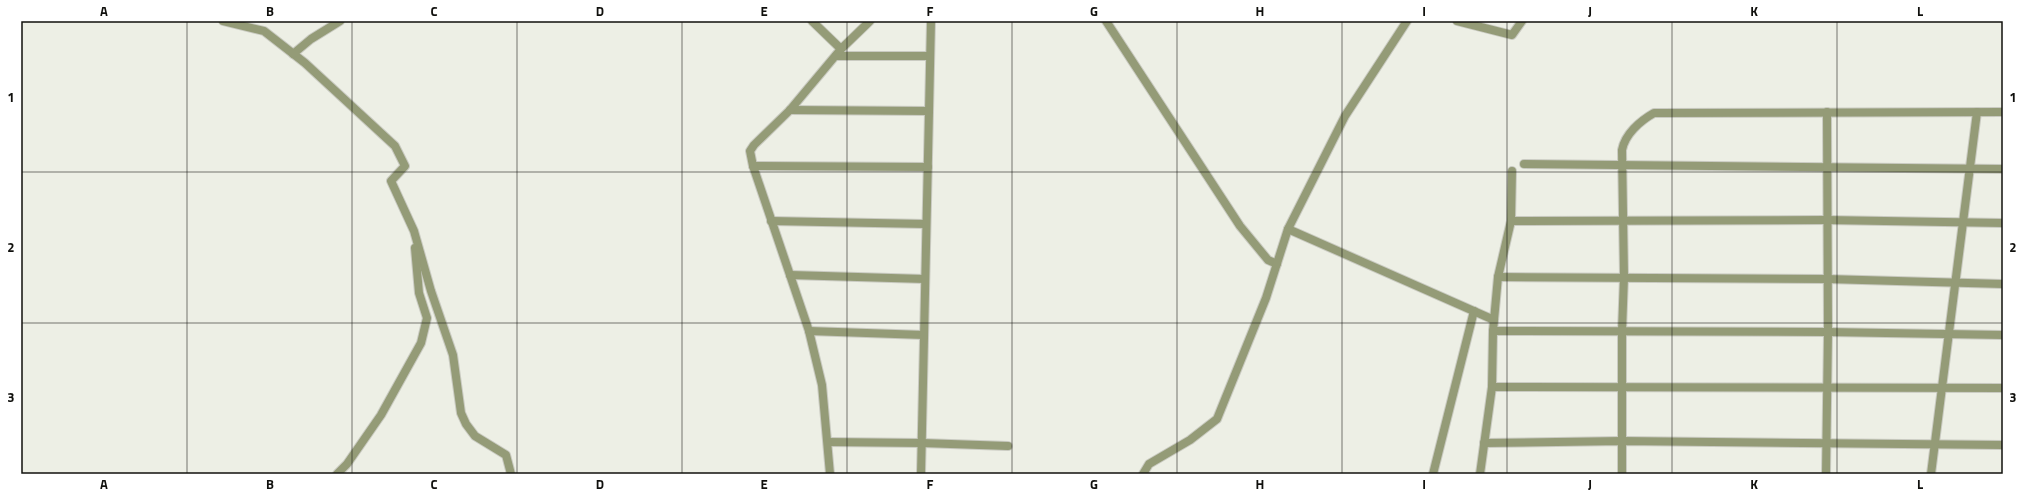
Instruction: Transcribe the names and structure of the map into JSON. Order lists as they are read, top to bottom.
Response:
{
  "grid": {
    "columns": [
      "A",
      "B",
      "C",
      "D",
      "E",
      "F",
      "G",
      "H",
      "I",
      "J",
      "K",
      "L"
    ],
    "rows": ["1", "2", "3"]
  }
}
